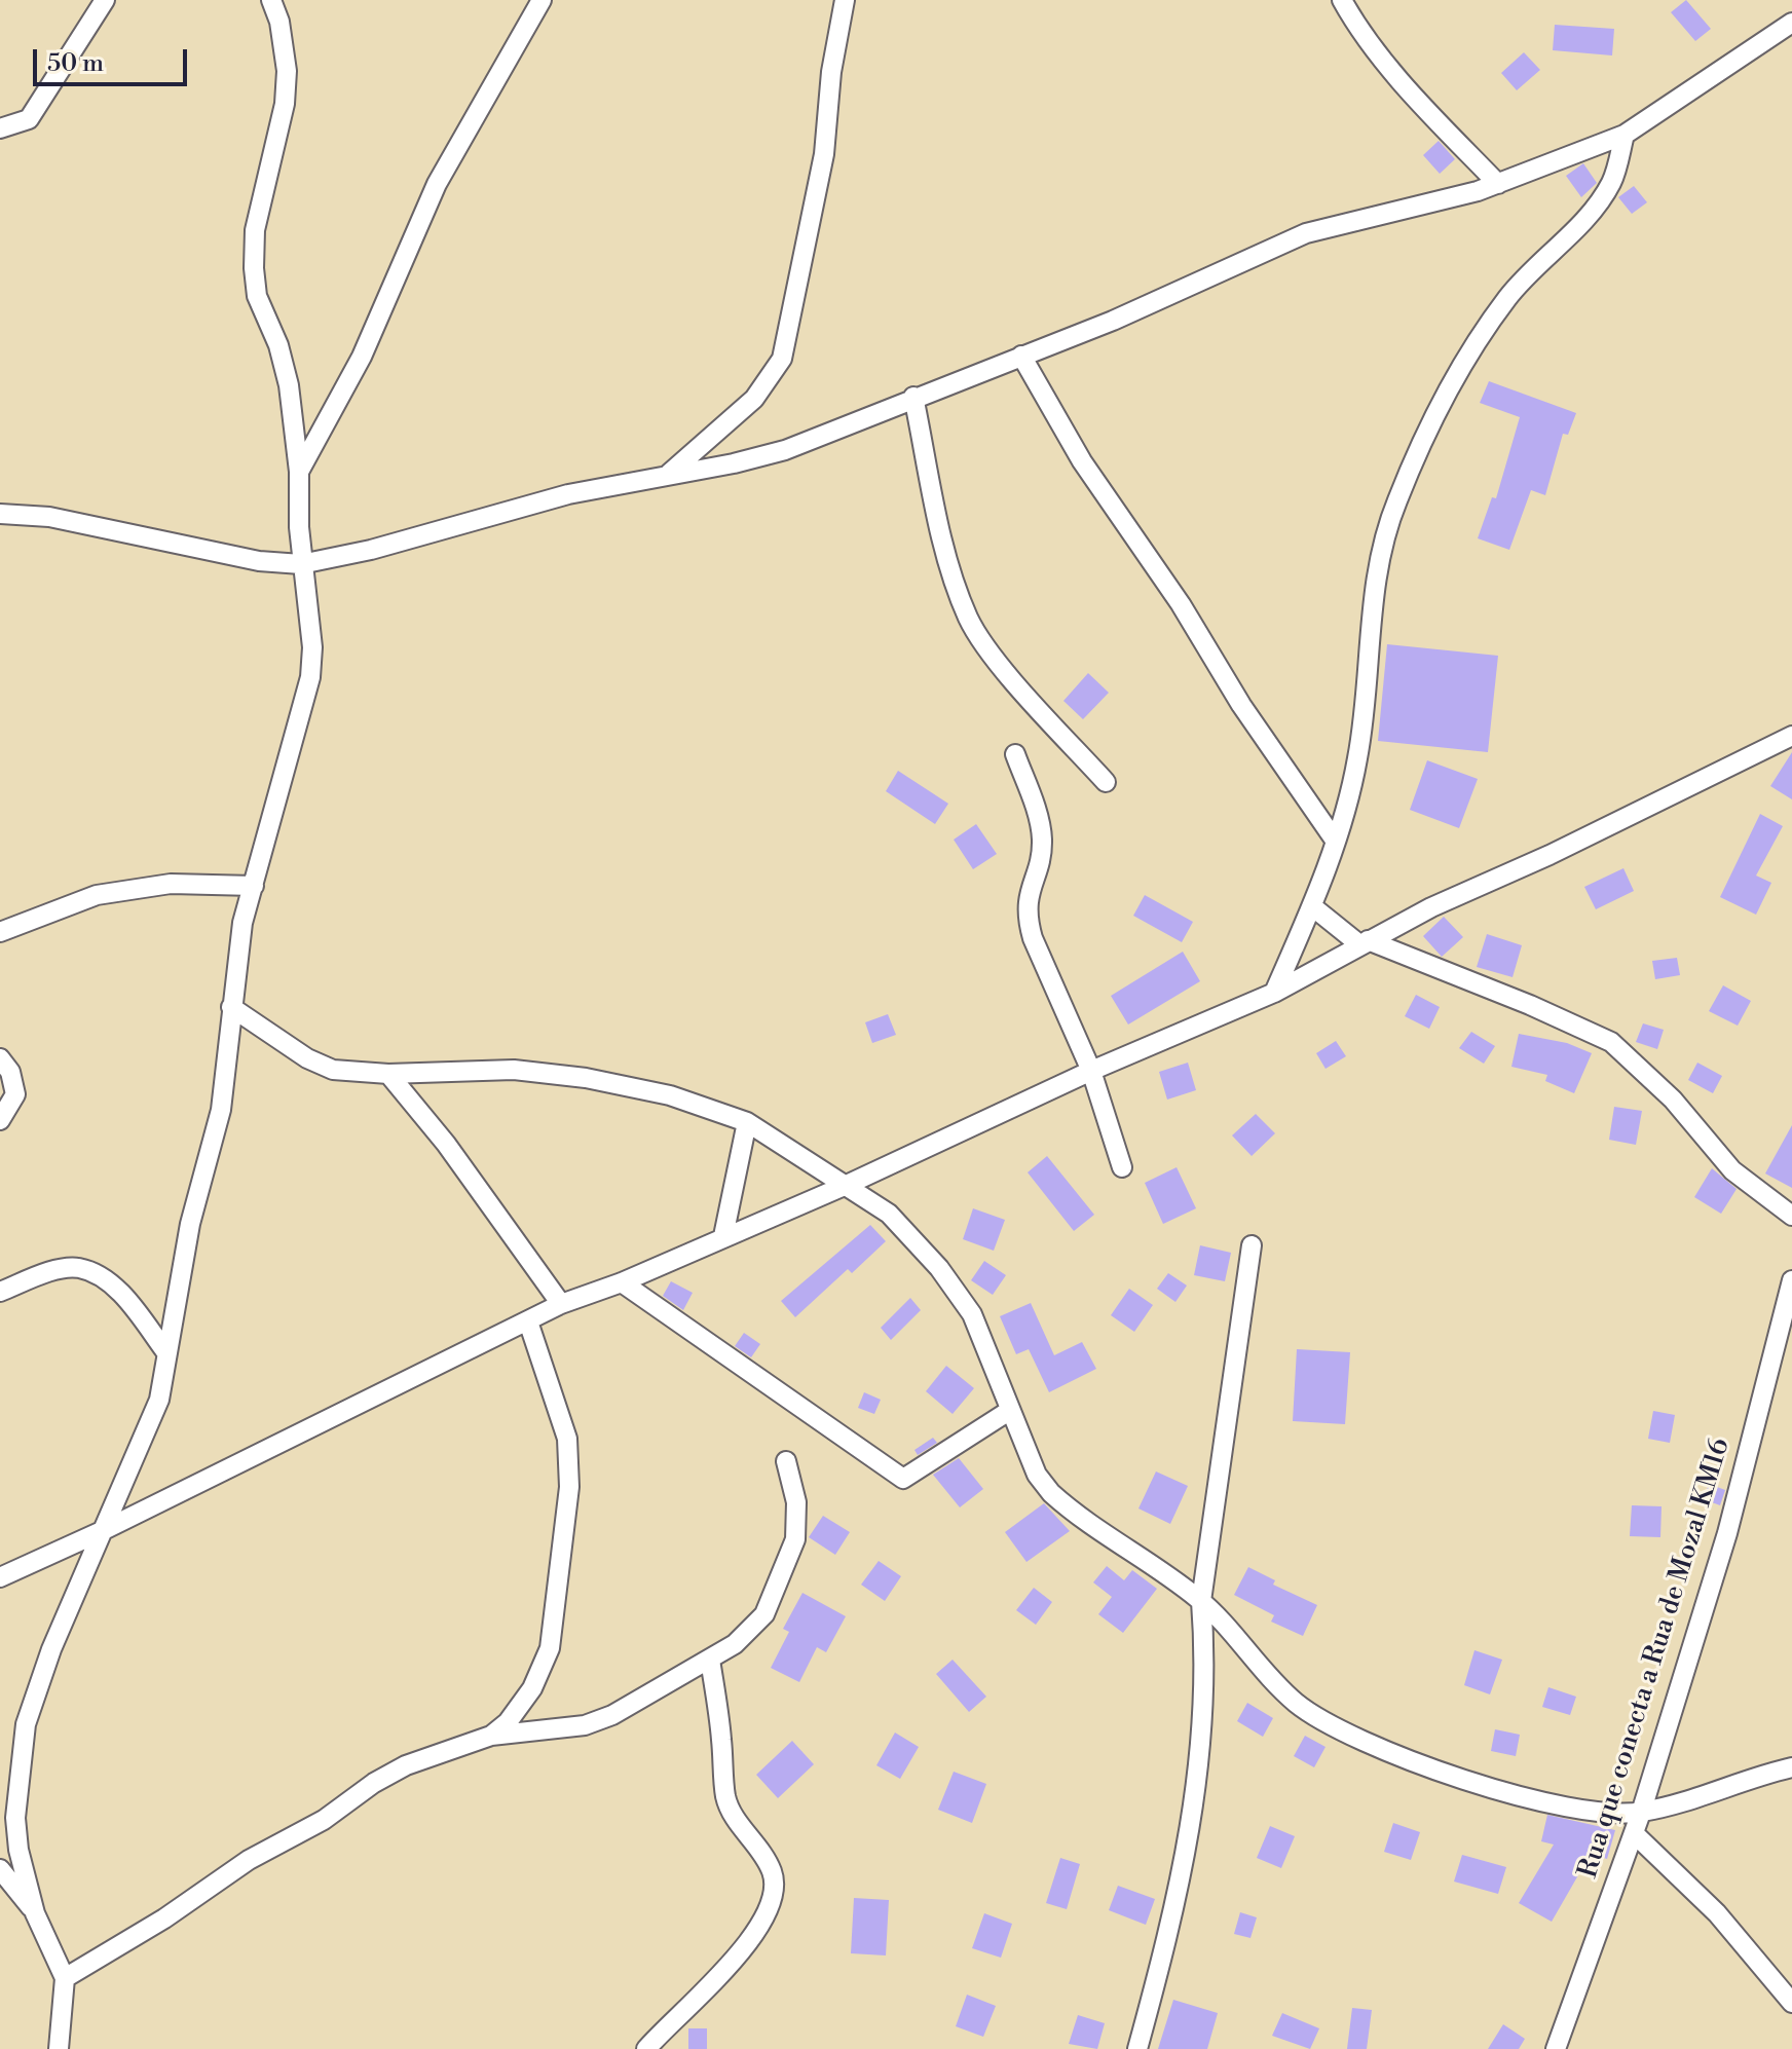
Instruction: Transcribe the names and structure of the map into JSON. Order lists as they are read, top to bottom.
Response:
{
  "streets": {
    "street": ["Rua que conecta a Rua de Mozal KM16"]
  },
  "scale_bar": "50 m"
}
